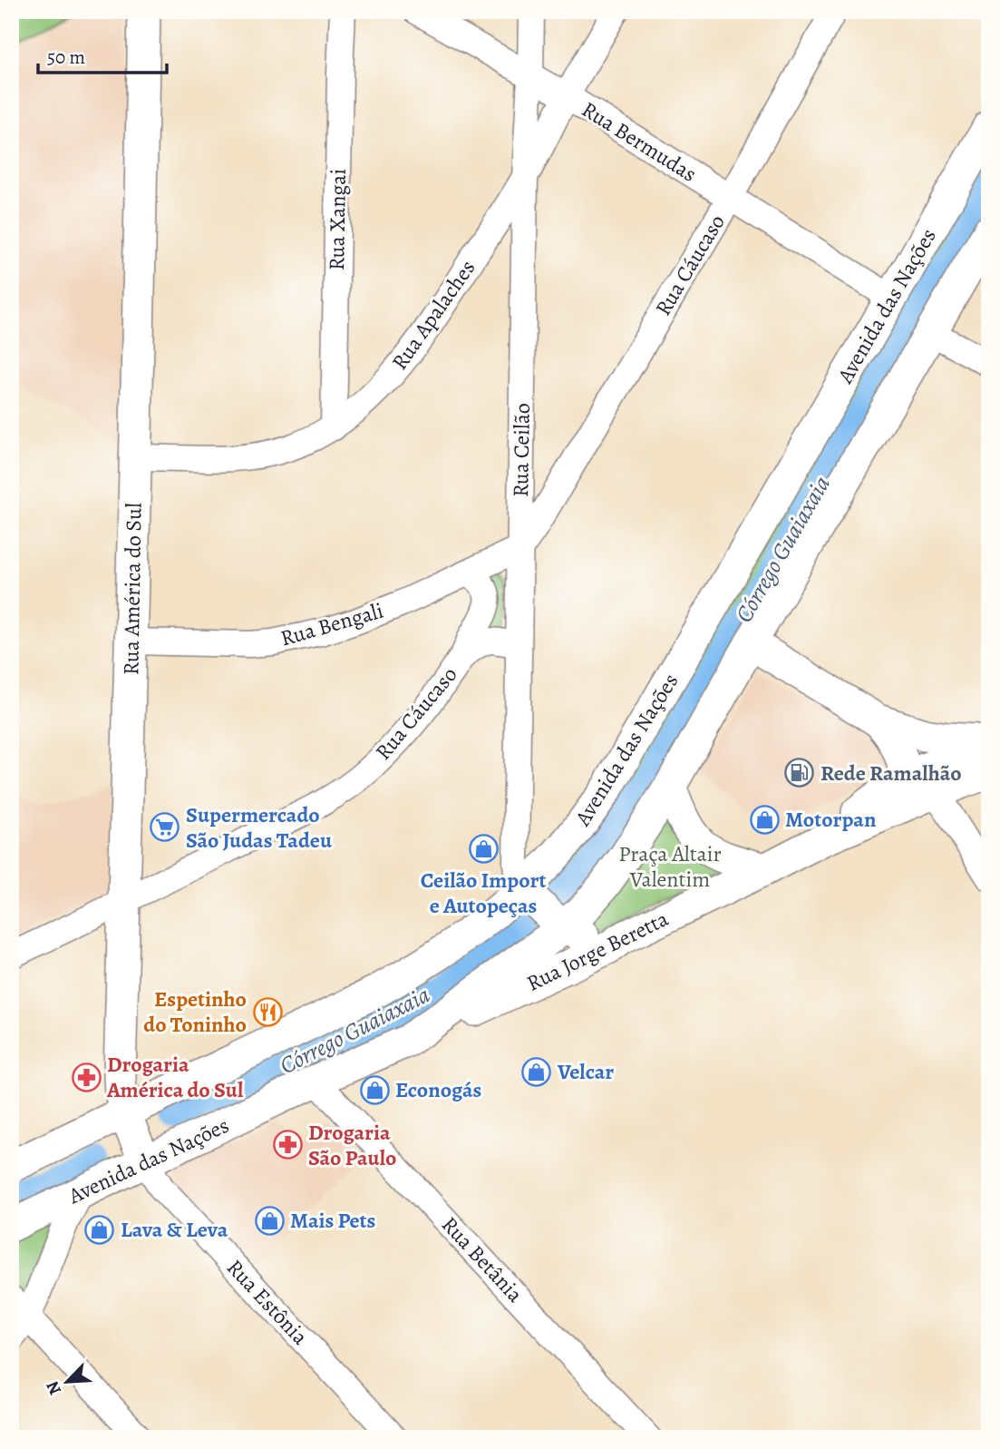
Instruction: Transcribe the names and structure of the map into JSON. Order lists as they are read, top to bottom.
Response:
{
  "streets": {
    "main road": ["Avenida das Nações", "Rua América do Sul", "Rua Jorge Beretta"],
    "street": [
      "Rua Bermudas",
      "Rua Xangai",
      "Rua Cáucaso",
      "Rua Apalaches",
      "Rua Ceilão",
      "Rua Bengali",
      "Rua Betânia",
      "Rua Estônia"
    ]
  },
  "crossings": [
    ["Rua Bermudas", "Rua Cáucaso"],
    ["Rua Bermudas", "Avenida das Nações"],
    ["Rua Bermudas", "Rua Apalaches"],
    ["Rua Bermudas", "Rua Ceilão"],
    ["Rua Xangai", "Rua Apalaches"],
    ["Rua Cáucaso", "Rua Ceilão"],
    ["Rua Cáucaso", "Rua América do Sul"],
    ["Rua Cáucaso", "Rua Bengali"],
    ["Avenida das Nações", "Rua Ceilão"],
    ["Avenida das Nações", "Rua América do Sul"],
    ["Avenida das Nações", "Rua Jorge Beretta"],
    ["Avenida das Nações", "Rua Betânia"],
    ["Avenida das Nações", "Rua Estônia"],
    ["Rua Apalaches", "Rua Ceilão"],
    ["Rua Apalaches", "Rua América do Sul"],
    ["Rua Ceilão", "Rua Bengali"],
    ["Rua América do Sul", "Rua Bengali"],
    ["Rua América do Sul", "Rua Estônia"]
  ],
  "water": ["Córrego Guaiaxaia"],
  "parks": ["Praça Altair Valentim"],
  "places": {
    "fuel station": ["Rede Ramalhão"],
    "shop": [
      "Motorpan",
      "Ceilão Import e Autopeças",
      "Velcar",
      "Econogás",
      "Mais Pets",
      "Lava & Leva"
    ],
    "supermarket": ["Supermercado São Judas Tadeu"],
    "restaurant": ["Espetinho do Toninho"],
    "pharmacy": ["Drogaria América do Sul", "Drogaria São Paulo"]
  },
  "scale_bar": "50 m",
  "north": "bottom left"
}
